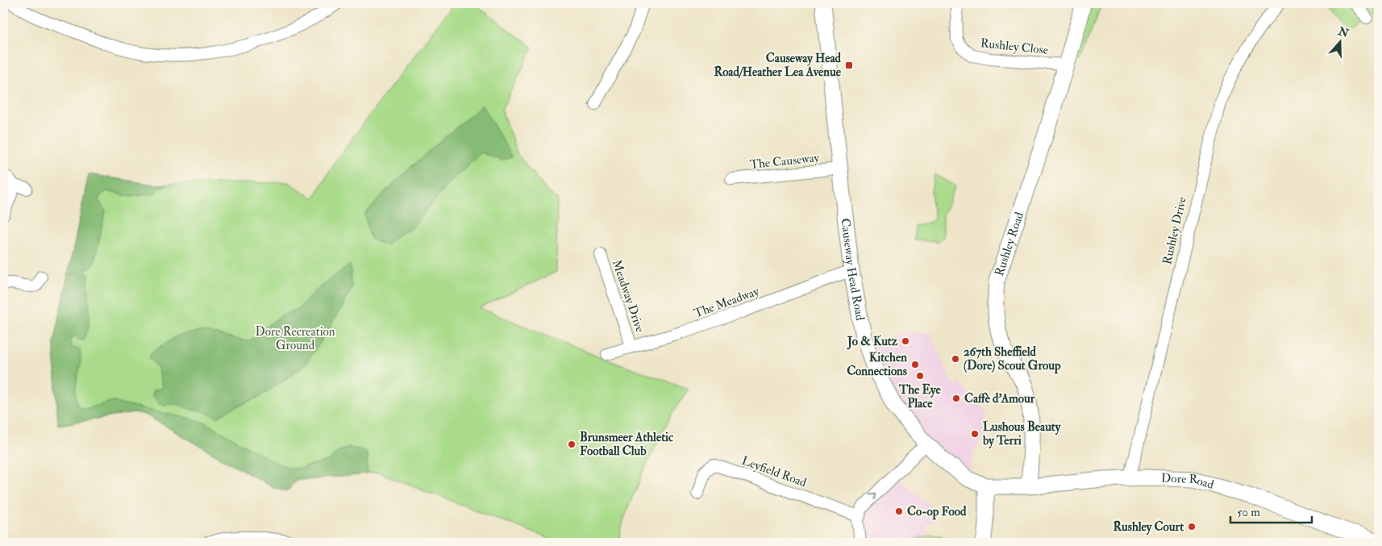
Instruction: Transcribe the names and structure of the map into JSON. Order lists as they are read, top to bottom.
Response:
{
  "streets": {
    "street": [
      "Rushley Close",
      "The Causeway",
      "Rushley Drive",
      "Rushley Road",
      "Causeway Head Road",
      "Meadway Drive",
      "The Meadway",
      "Leyfield Road",
      "Dore Road"
    ]
  },
  "crossings": [
    ["Rushley Close", "Rushley Road"],
    ["The Causeway", "Causeway Head Road"],
    ["Rushley Drive", "Dore Road"],
    ["Rushley Road", "Dore Road"],
    ["Causeway Head Road", "The Meadway"],
    ["Causeway Head Road", "Dore Road"],
    ["Meadway Drive", "The Meadway"]
  ],
  "parks": ["Dore Recreation Ground"],
  "places": {
    "transit": ["Causeway Head Road/Heather Lea Avenue"],
    "other": [
      "Jo & Kutz",
      "267th Sheffield (Dore) Scout Group",
      "Kitchen Connections",
      "The Eye Place",
      "Caffè d'Amour",
      "Lushous Beauty by Terri",
      "Brunsmeer Athletic Football Club",
      "Co-op Food",
      "Rushley Court"
    ]
  },
  "scale_bar": "50 m",
  "north": "top"
}
